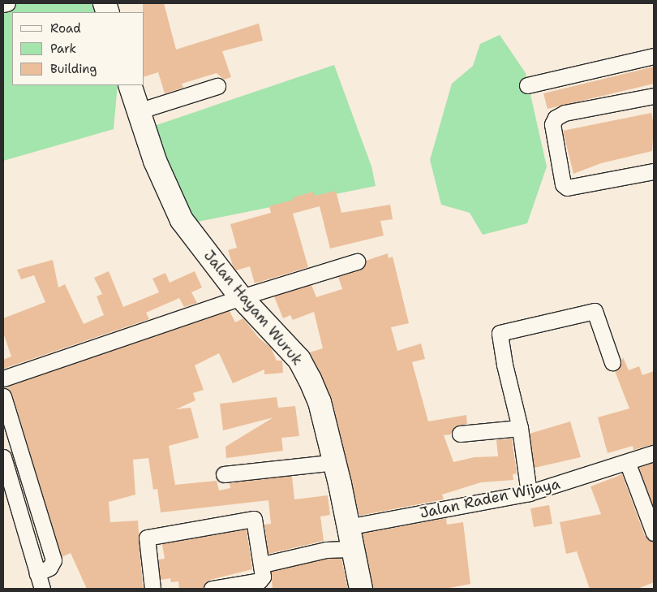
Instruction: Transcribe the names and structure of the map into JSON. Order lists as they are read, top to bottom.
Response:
{
  "streets": {
    "main road": ["Jalan Hayam Wuruk"],
    "street": ["Jalan Raden Wijaya"]
  },
  "crossings": [
    ["Jalan Hayam Wuruk", "Jalan Raden Wijaya"]
  ],
  "legend": ["Road", "Park", "Building"]
}
